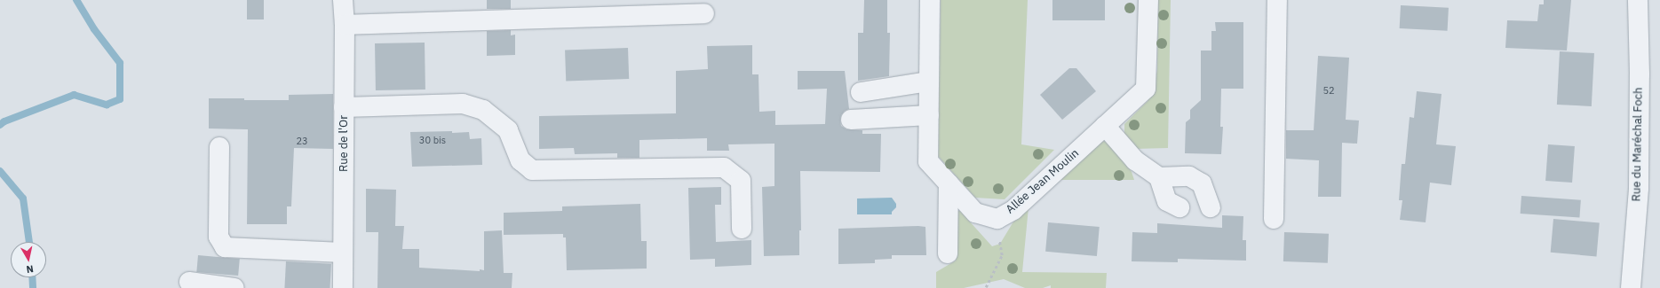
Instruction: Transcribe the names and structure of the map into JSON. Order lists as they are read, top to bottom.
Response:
{
  "streets": {
    "street": ["Rue de l'Or", "Rue du Maréchal Foch", "Allée Jean Moulin"]
  },
  "house_numbers": ["52", "30 bis", "23"],
  "north": "bottom"
}
